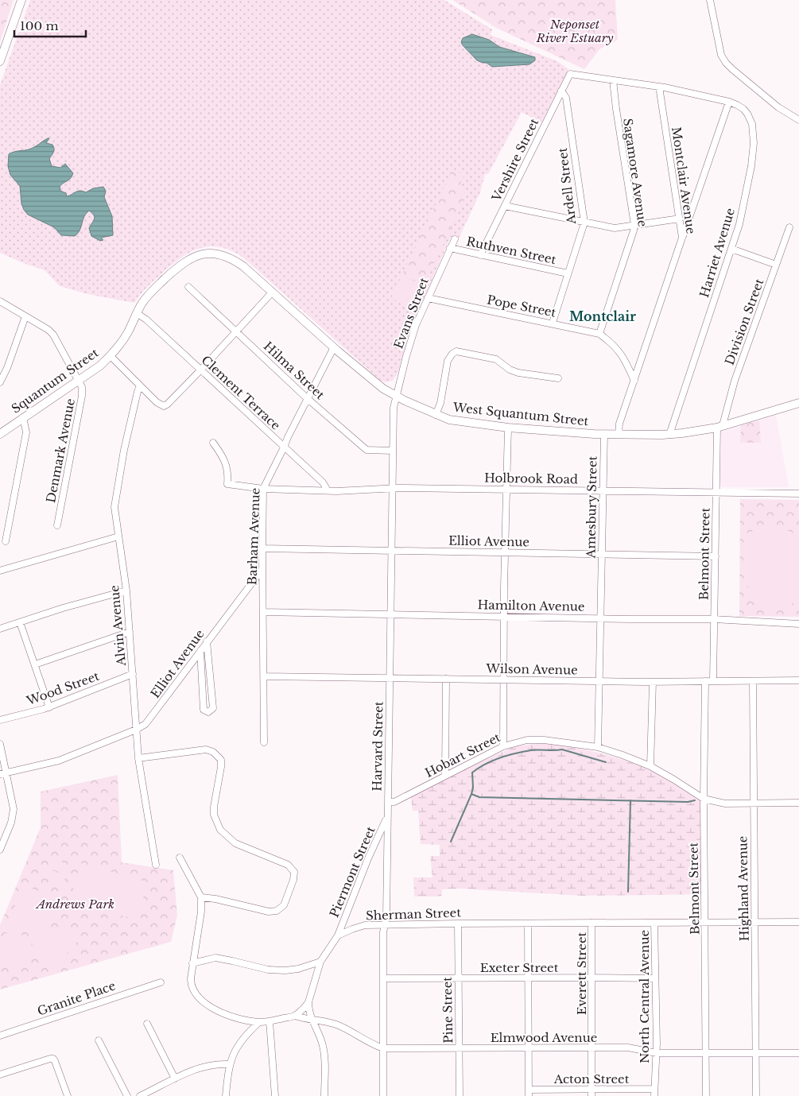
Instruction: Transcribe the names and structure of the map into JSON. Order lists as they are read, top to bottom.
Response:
{
  "streets": {
    "main road": ["Squantum Street", "West Squantum Street"],
    "street": [
      "Vershire Street",
      "Sagamore Avenue",
      "Montclair Avenue",
      "Ardell Street",
      "Ruthven Street",
      "Harriet Avenue",
      "Pope Street",
      "Evans Street",
      "Division Street",
      "Hilma Street",
      "Clement Terrace",
      "Denmark Avenue",
      "Holbrook Road",
      "Amesbury Street",
      "Barham Avenue",
      "Elliot Avenue",
      "Belmont Street",
      "Hamilton Avenue",
      "Alvin Avenue",
      "Wilson Avenue",
      "Wood Street",
      "Harvard Street",
      "Hobart Street",
      "Piermont Street",
      "Highland Avenue",
      "Sherman Street",
      "Exeter Street",
      "Everett Street",
      "North Central Avenue",
      "Granite Place",
      "Pine Street",
      "Elmwood Avenue",
      "Acton Street"
    ]
  },
  "crossings": [
    ["Vershire Street", "Ardell Street"],
    ["Vershire Street", "Ruthven Street"],
    ["Vershire Street", "Harriet Avenue"],
    ["Sagamore Avenue", "Harriet Avenue"],
    ["Sagamore Avenue", "Pope Street"],
    ["Montclair Avenue", "Harriet Avenue"],
    ["Montclair Avenue", "Pope Street"],
    ["Montclair Avenue", "West Squantum Street"],
    ["Ardell Street", "Ruthven Street"],
    ["Ardell Street", "Pope Street"],
    ["Ruthven Street", "Evans Street"],
    ["Harriet Avenue", "West Squantum Street"],
    ["Pope Street", "Evans Street"],
    ["Evans Street", "West Squantum Street"],
    ["Evans Street", "Harvard Street"],
    ["Division Street", "West Squantum Street"],
    ["Division Street", "Belmont Street"],
    ["Hilma Street", "Barham Avenue"],
    ["Hilma Street", "Harvard Street"],
    ["Squantum Street", "Clement Terrace"],
    ["Squantum Street", "West Squantum Street"],
    ["Squantum Street", "Denmark Avenue"],
    ["Clement Terrace", "Holbrook Road"],
    ["Clement Terrace", "Barham Avenue"],
    ["West Squantum Street", "Amesbury Street"],
    ["West Squantum Street", "Barham Avenue"],
    ["West Squantum Street", "Belmont Street"],
    ["West Squantum Street", "Harvard Street"],
    ["Holbrook Road", "Amesbury Street"],
    ["Holbrook Road", "Barham Avenue"],
    ["Holbrook Road", "Belmont Street"],
    ["Holbrook Road", "Harvard Street"],
    ["Amesbury Street", "Elliot Avenue"],
    ["Amesbury Street", "Hamilton Avenue"],
    ["Amesbury Street", "Wilson Avenue"],
    ["Amesbury Street", "Hobart Street"],
    ["Barham Avenue", "Elliot Avenue"],
    ["Barham Avenue", "Hamilton Avenue"],
    ["Barham Avenue", "Wilson Avenue"],
    ["Elliot Avenue", "Belmont Street"],
    ["Elliot Avenue", "Alvin Avenue"],
    ["Elliot Avenue", "Harvard Street"],
    ["Belmont Street", "Hamilton Avenue"],
    ["Belmont Street", "Wilson Avenue"],
    ["Belmont Street", "Hobart Street"],
    ["Belmont Street", "North Central Avenue"],
    ["Belmont Street", "Elmwood Avenue"],
    ["Hamilton Avenue", "Harvard Street"],
    ["Alvin Avenue", "Wood Street"],
    ["Wilson Avenue", "Harvard Street"],
    ["Wilson Avenue", "Highland Avenue"],
    ["Harvard Street", "Hobart Street"],
    ["Harvard Street", "Piermont Street"],
    ["Harvard Street", "Sherman Street"],
    ["Harvard Street", "Exeter Street"],
    ["Harvard Street", "Elmwood Avenue"],
    ["Hobart Street", "Highland Avenue"],
    ["Piermont Street", "Sherman Street"],
    ["Highland Avenue", "North Central Avenue"],
    ["Highland Avenue", "Elmwood Avenue"],
    ["Sherman Street", "Everett Street"],
    ["Sherman Street", "North Central Avenue"],
    ["Sherman Street", "Pine Street"],
    ["Exeter Street", "Everett Street"],
    ["Exeter Street", "North Central Avenue"],
    ["Exeter Street", "Pine Street"],
    ["Everett Street", "Elmwood Avenue"],
    ["Everett Street", "Acton Street"],
    ["North Central Avenue", "Elmwood Avenue"],
    ["North Central Avenue", "Acton Street"],
    ["Pine Street", "Elmwood Avenue"]
  ],
  "districts": ["Montclair"],
  "parks": ["Neponset River Estuary", "Andrews Park"],
  "scale_bar": "100 m"
}
